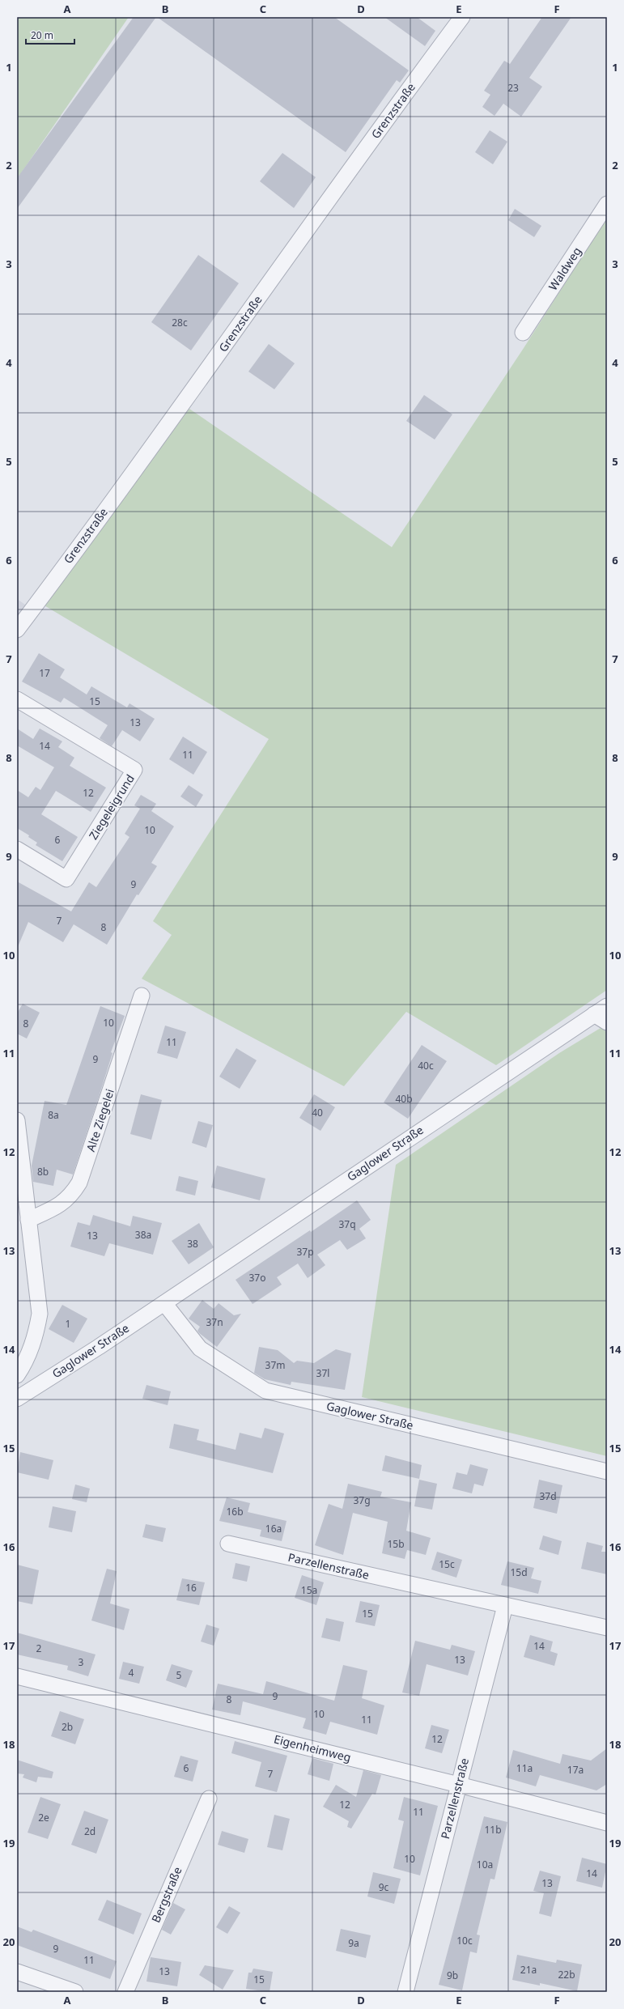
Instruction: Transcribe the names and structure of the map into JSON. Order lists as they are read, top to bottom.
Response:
{
  "streets": {
    "street": [
      "Grenzstraße",
      "Waldweg",
      "Ziegeleigrund",
      "Alte Ziegelei",
      "Gaglower Straße",
      "Parzellenstraße",
      "Eigenheimweg",
      "Bergstraße"
    ]
  },
  "crossings": [
    ["Parzellenstraße", "Eigenheimweg"]
  ],
  "house_numbers": [
    "23",
    "28c",
    "17",
    "15",
    "13",
    "14",
    "11",
    "12",
    "10",
    "6",
    "9",
    "7",
    "8",
    "10",
    "8",
    "11",
    "9",
    "40c",
    "40b",
    "40",
    "8a",
    "8b",
    "37q",
    "38a",
    "13",
    "38",
    "37p",
    "37o",
    "37n",
    "1",
    "37m",
    "37l",
    "37d",
    "37g",
    "16b",
    "16a",
    "15b",
    "15c",
    "15d",
    "16",
    "15a",
    "15",
    "14",
    "2",
    "13",
    "3",
    "4",
    "5",
    "9",
    "8",
    "10",
    "11",
    "2b",
    "12",
    "6",
    "11a",
    "17a",
    "7",
    "12",
    "11",
    "2e",
    "11b",
    "2d",
    "10",
    "10a",
    "14",
    "13",
    "9c",
    "10c",
    "9a",
    "9",
    "11",
    "21a",
    "13",
    "22b",
    "9b",
    "15"
  ],
  "scale_bar": "20 m",
  "grid": {
    "columns": [
      "A",
      "B",
      "C",
      "D",
      "E",
      "F"
    ],
    "rows": [
      "1",
      "2",
      "3",
      "4",
      "5",
      "6",
      "7",
      "8",
      "9",
      "10",
      "11",
      "12",
      "13",
      "14",
      "15",
      "16",
      "17",
      "18",
      "19",
      "20"
    ]
  }
}
